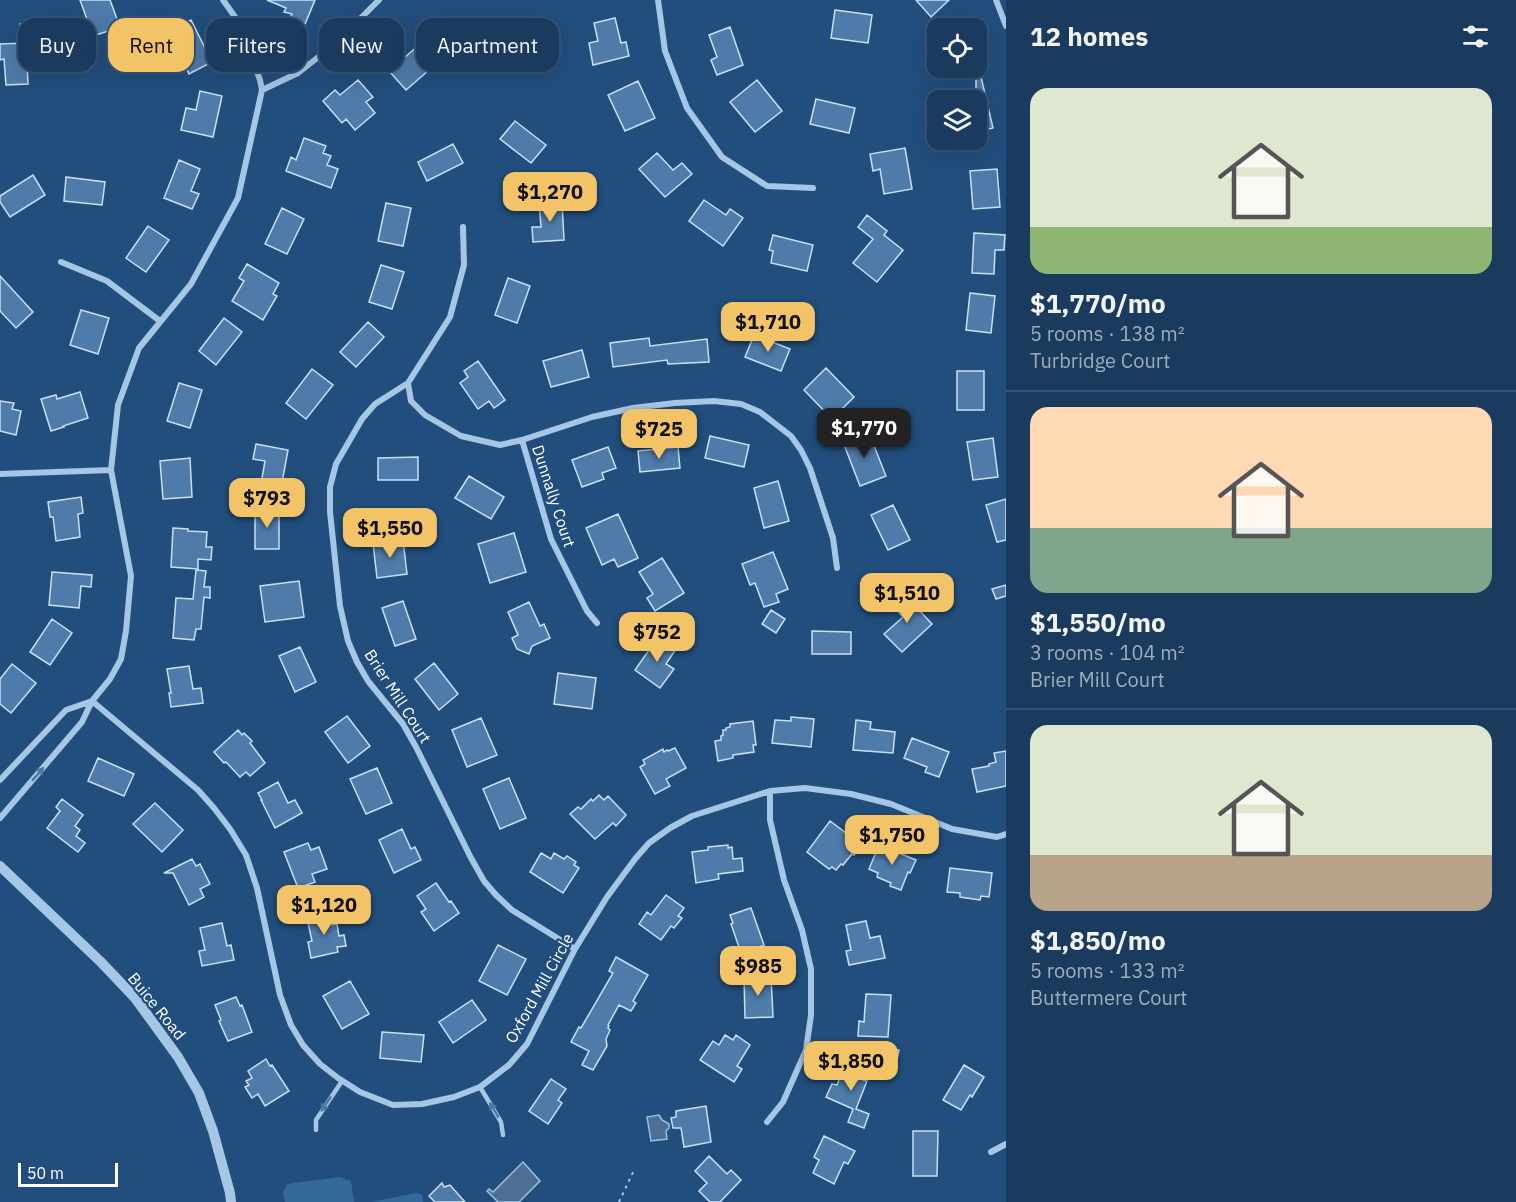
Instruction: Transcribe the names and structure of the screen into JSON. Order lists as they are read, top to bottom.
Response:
{
  "streets": {
    "street": [
      "Dunnally Court",
      "Brier Mill Court",
      "Oxford Mill Circle",
      "Buice Road"
    ]
  },
  "crossings": [
    ["Brier Mill Court", "Oxford Mill Circle"]
  ],
  "scale_bar": "50 m",
  "page": {
    "heading": "12 homes",
    "chip": [
      "Buy",
      "Rent",
      "Filters",
      "New",
      "Apartment"
    ],
    "list": [
      {
        "name": "$1,770/mo",
        "note": "5 rooms · 138 m² · Turbridge Court"
      },
      {
        "name": "$1,550/mo",
        "note": "3 rooms · 104 m² · Brier Mill Court"
      },
      {
        "name": "$1,850/mo",
        "note": "5 rooms · 133 m² · Buttermere Court"
      }
    ],
    "price": [
      "$1,270",
      "$1,710",
      "$1,770",
      "$725",
      "$793",
      "$1,550",
      "$1,510",
      "$752",
      "$1,750",
      "$1,120",
      "$985",
      "$1,850"
    ],
    "scale": "50 m"
  }
}
